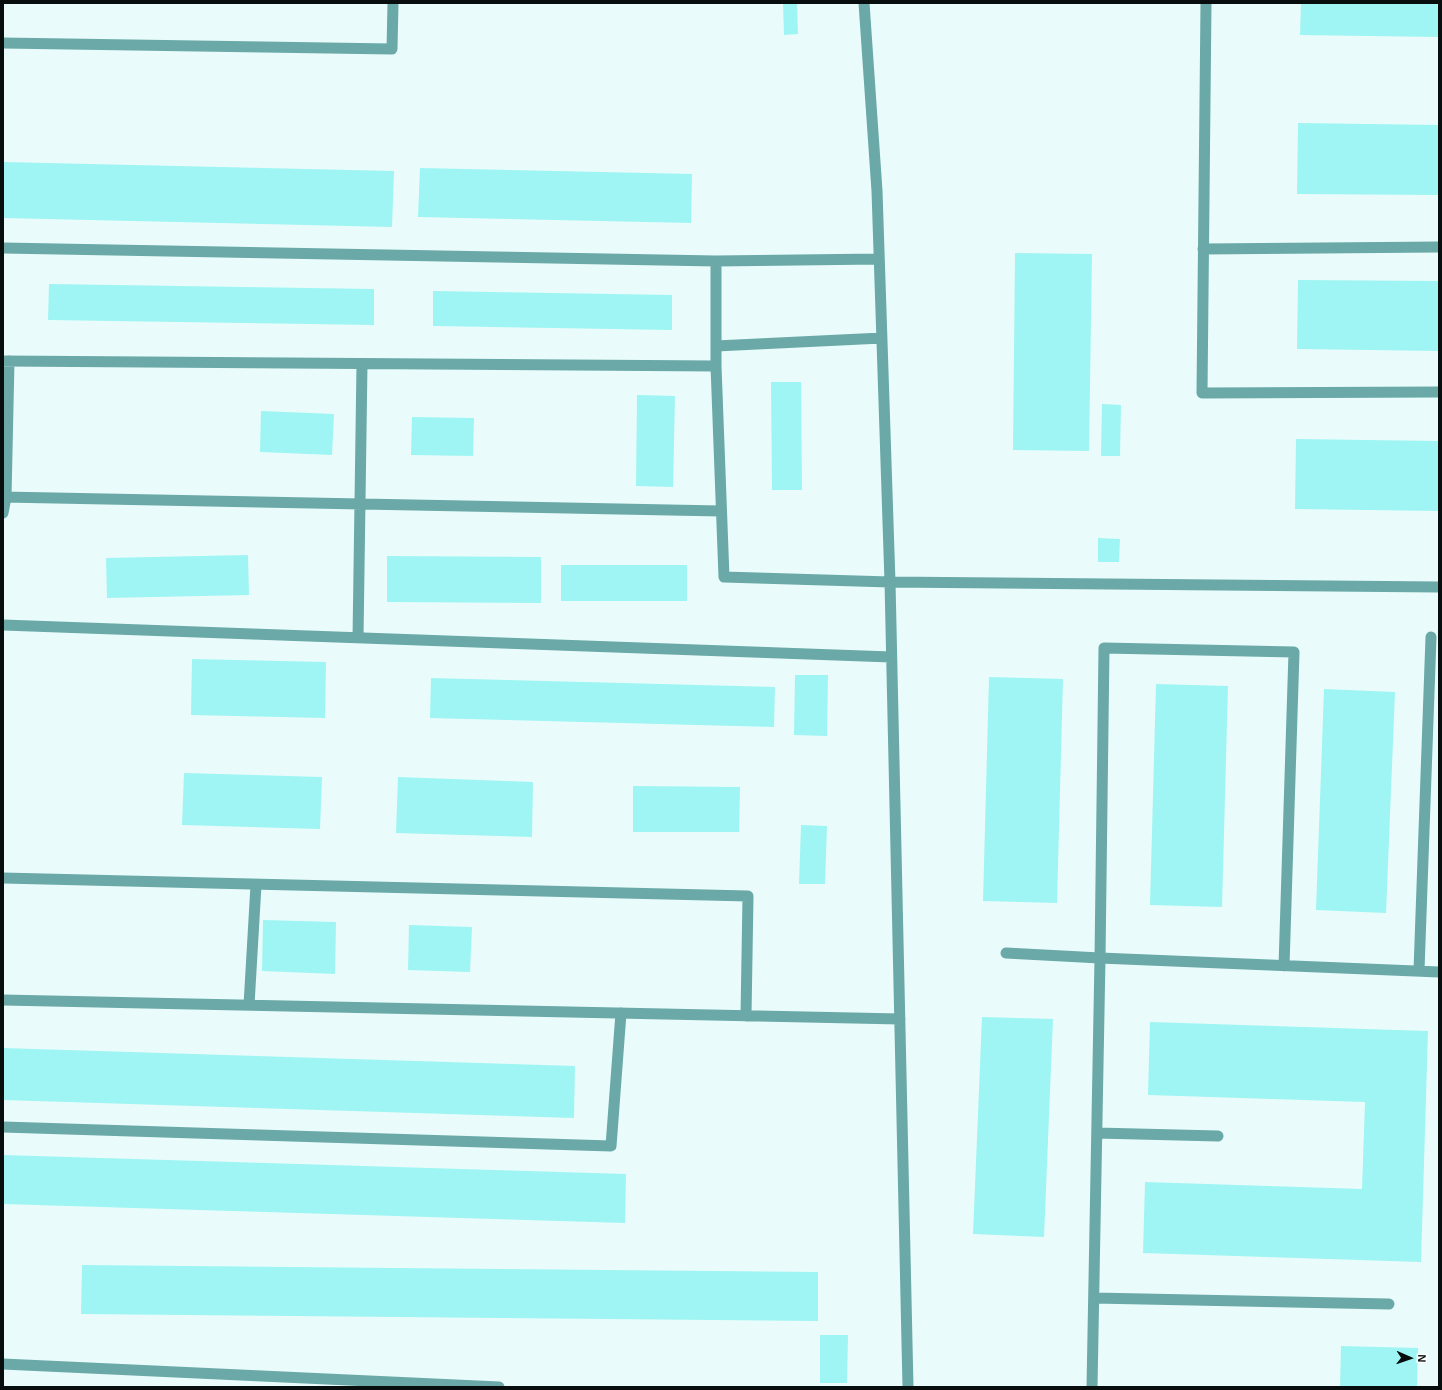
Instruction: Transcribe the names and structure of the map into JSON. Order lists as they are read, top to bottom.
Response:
{
  "north": "right"
}
